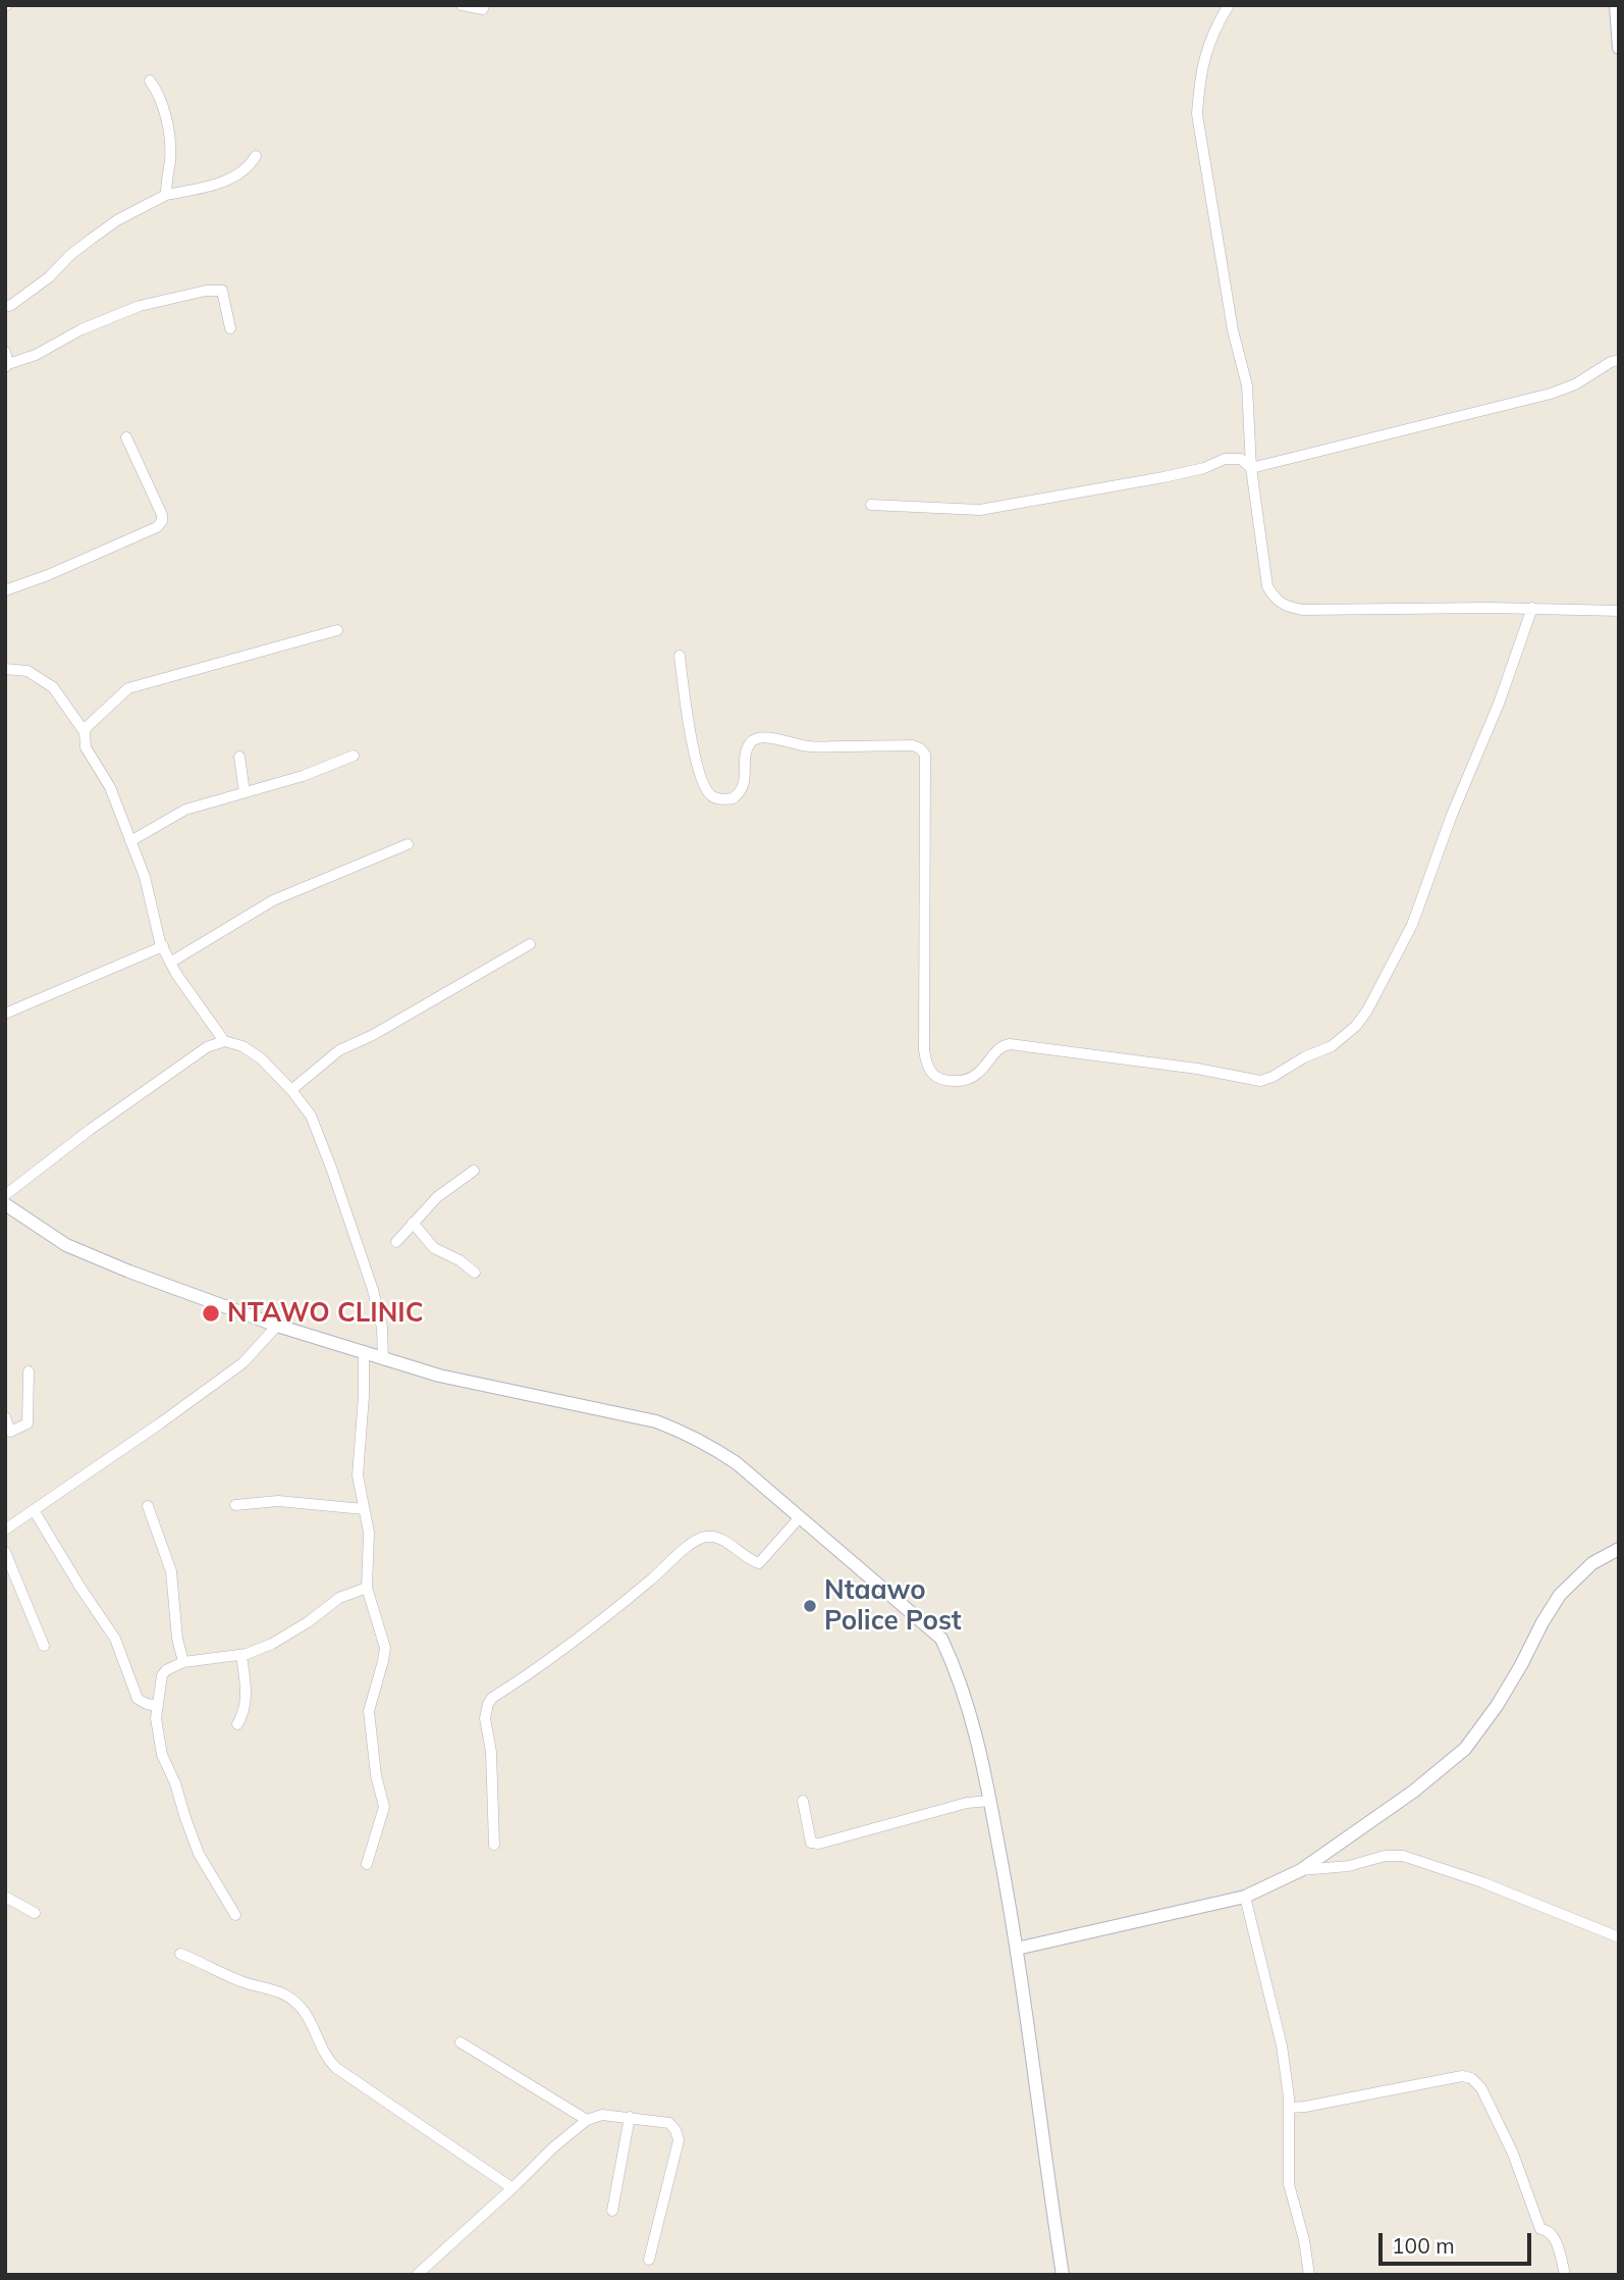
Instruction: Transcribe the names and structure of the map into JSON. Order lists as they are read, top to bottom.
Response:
{
  "places": ["NTAWO CLINIC", "Ntaawo Police Post"],
  "scale_bar": "100 m"
}
